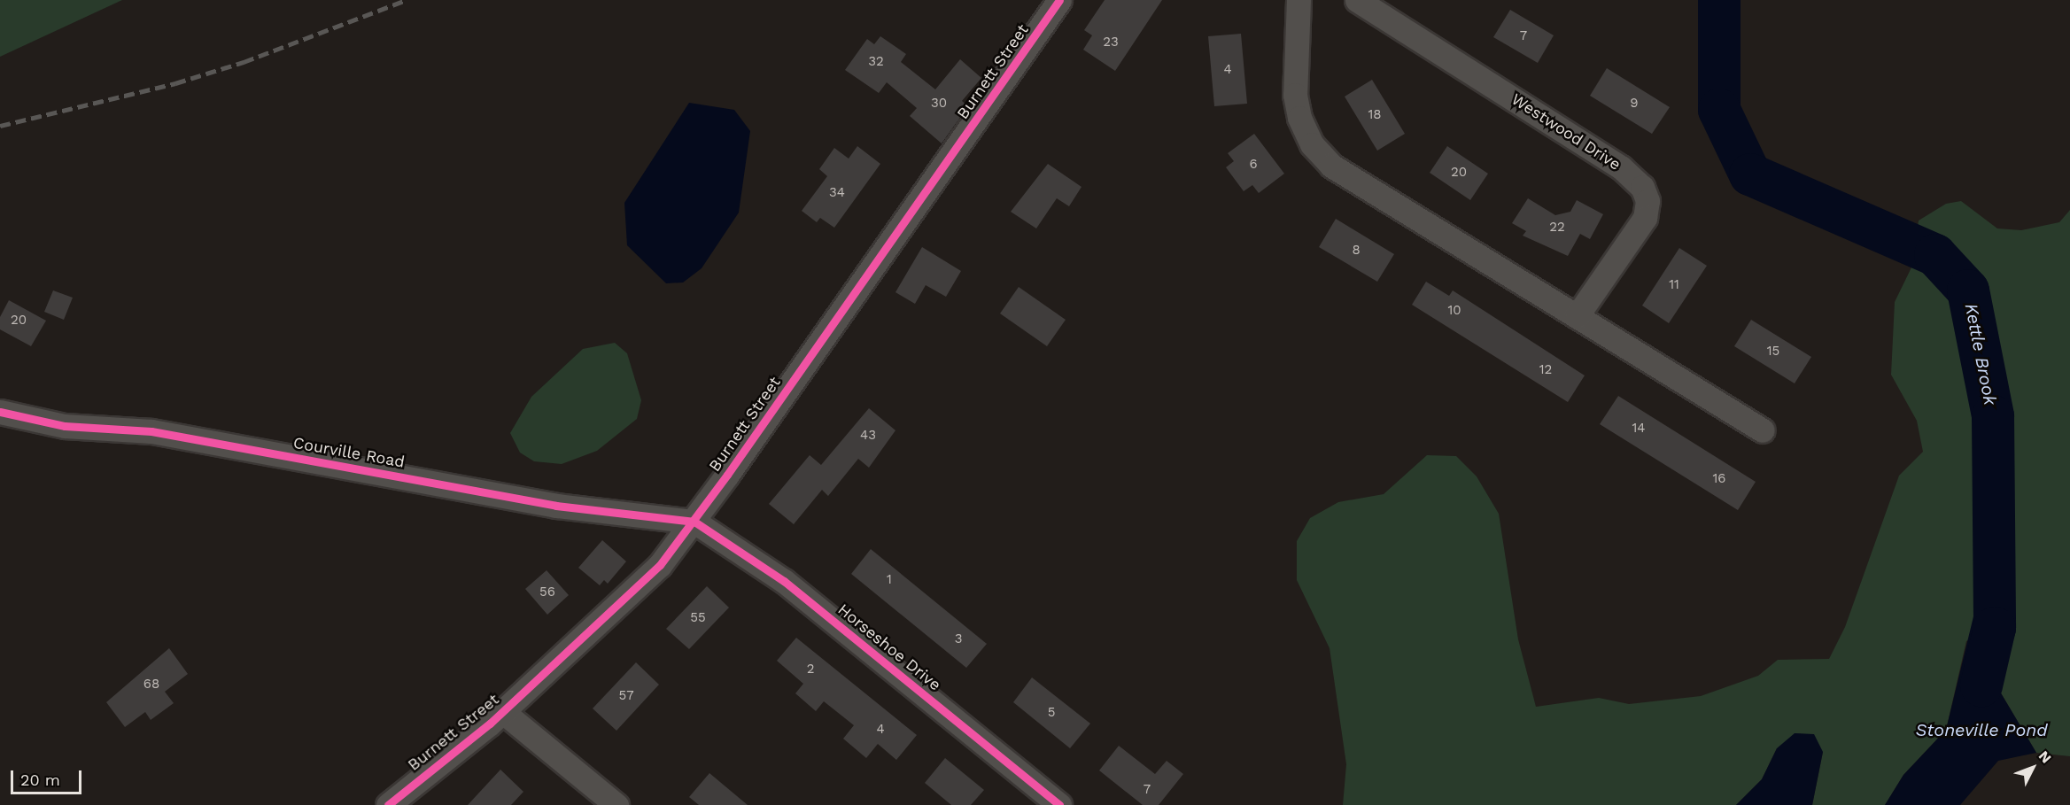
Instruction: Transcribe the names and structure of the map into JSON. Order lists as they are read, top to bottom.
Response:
{
  "streets": {
    "street": [
      "Burnett Street",
      "Westwood Drive",
      "Courville Road",
      "Horseshoe Drive"
    ]
  },
  "crossings": [
    ["Burnett Street", "Courville Road"],
    ["Burnett Street", "Horseshoe Drive"],
    ["Courville Road", "Horseshoe Drive"]
  ],
  "water": ["Kettle Brook", "Stoneville Pond"],
  "house_numbers": [
    "7",
    "23",
    "32",
    "4",
    "30",
    "9",
    "18",
    "6",
    "20",
    "34",
    "22",
    "8",
    "11",
    "10",
    "20",
    "15",
    "12",
    "14",
    "43",
    "16",
    "1",
    "56",
    "55",
    "3",
    "2",
    "68",
    "57",
    "5",
    "4",
    "7"
  ],
  "scale_bar": "20 m",
  "north": "top right"
}
